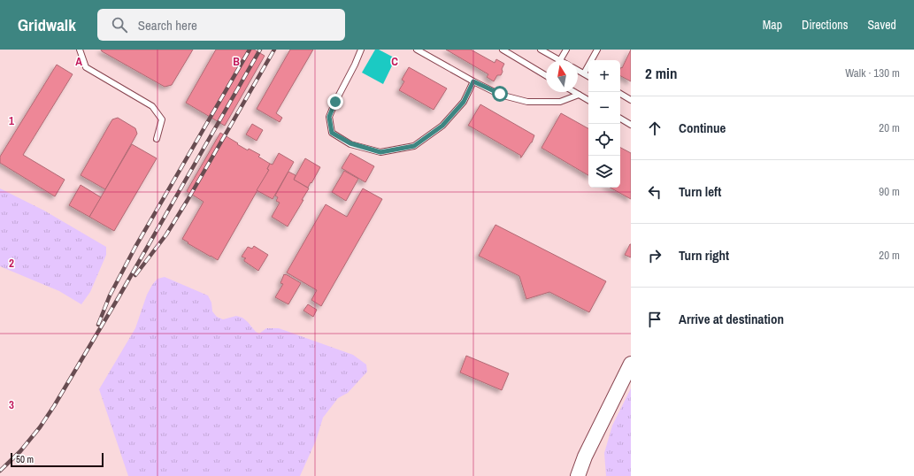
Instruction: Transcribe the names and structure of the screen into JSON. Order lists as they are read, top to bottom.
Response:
{
  "scale_bar": "50 m",
  "north": "top",
  "page": {
    "header": "Gridwalk",
    "search": "Search here",
    "nav": ["Map", "Directions", "Saved"],
    "heading": ["2 min", "Walk · 130 m"],
    "map_buttons": ["+", "−"],
    "list": [
      ["Continue", "20 m"],
      ["Turn left", "90 m"],
      ["Turn right", "20 m"],
      "Arrive at destination"
    ],
    "scale": "50 m"
  },
  "grid": {
    "columns": ["A", "B", "C"],
    "rows": ["1", "2", "3"]
  }
}
